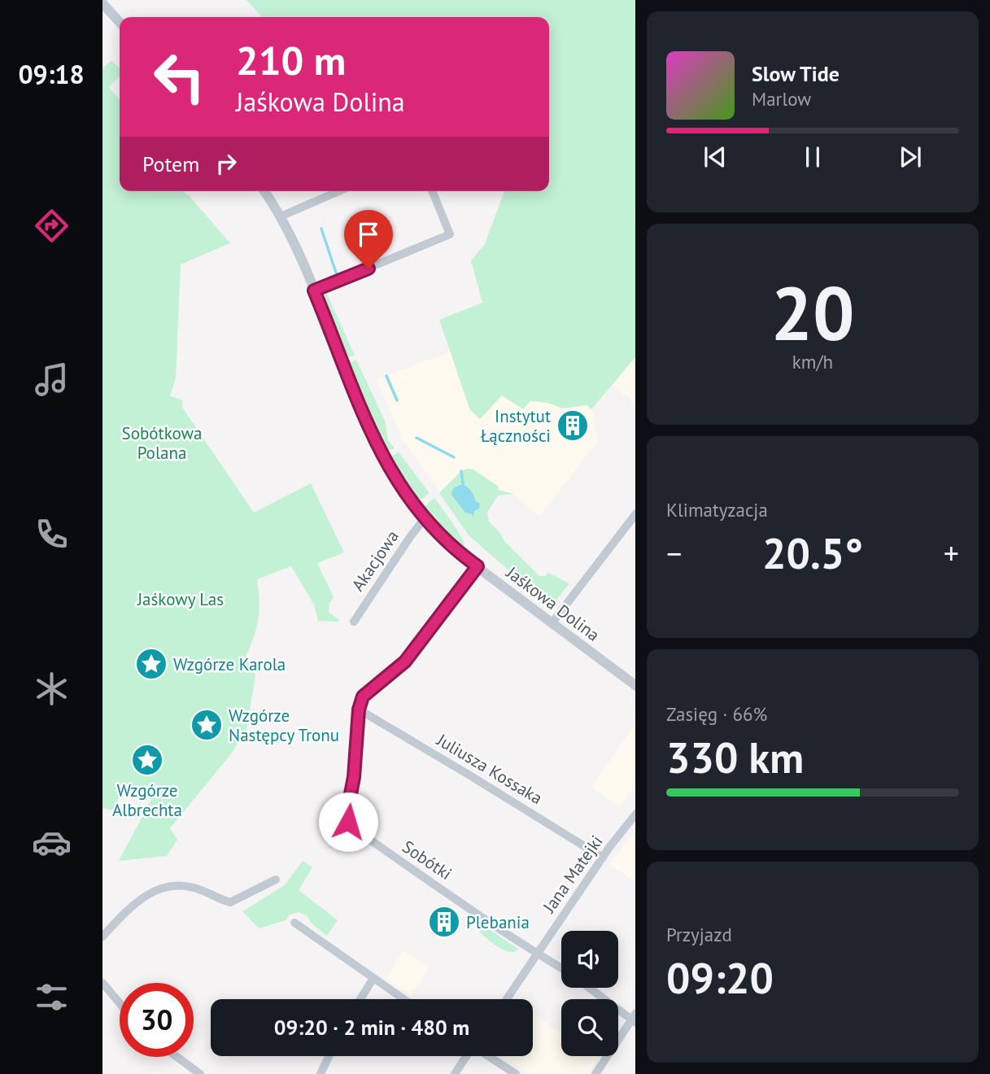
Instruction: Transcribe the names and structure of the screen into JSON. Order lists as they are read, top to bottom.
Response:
{
  "streets": {
    "street": [
      "Akacjowa",
      "Jaśkowa Dolina",
      "Juliusza Kossaka",
      "Sobótki",
      "Jana Matejki"
    ]
  },
  "crossings": [
    ["Akacjowa", "Jaśkowa Dolina"],
    ["Juliusza Kossaka", "Sobótki"],
    ["Juliusza Kossaka", "Jana Matejki"],
    ["Sobótki", "Jana Matejki"]
  ],
  "parks": ["Sobótkowa Polana", "Jaśkowy Las"],
  "places": {
    "building": ["Instytut Łączności", "Plebania"],
    "place": ["Wzgórze Karola", "Wzgórze Następcy Tronu", "Wzgórze Albrechta"]
  },
  "page": {
    "tabs": "09:18",
    "turn": ["210 m", "Jaśkowa Dolina"],
    "song": ["Slow Tide", "Marlow"],
    "then": "Potem",
    "tile": [
      ["20", "km/h"],
      "Klimatyzacja",
      ["Zasięg · 66%", "330 km"],
      ["Przyjazd", "09:20"]
    ],
    "heat": ["−", "20.5°", "+"],
    "limit": "30",
    "trip": "09:20 · 2 min · 480 m"
  }
}
